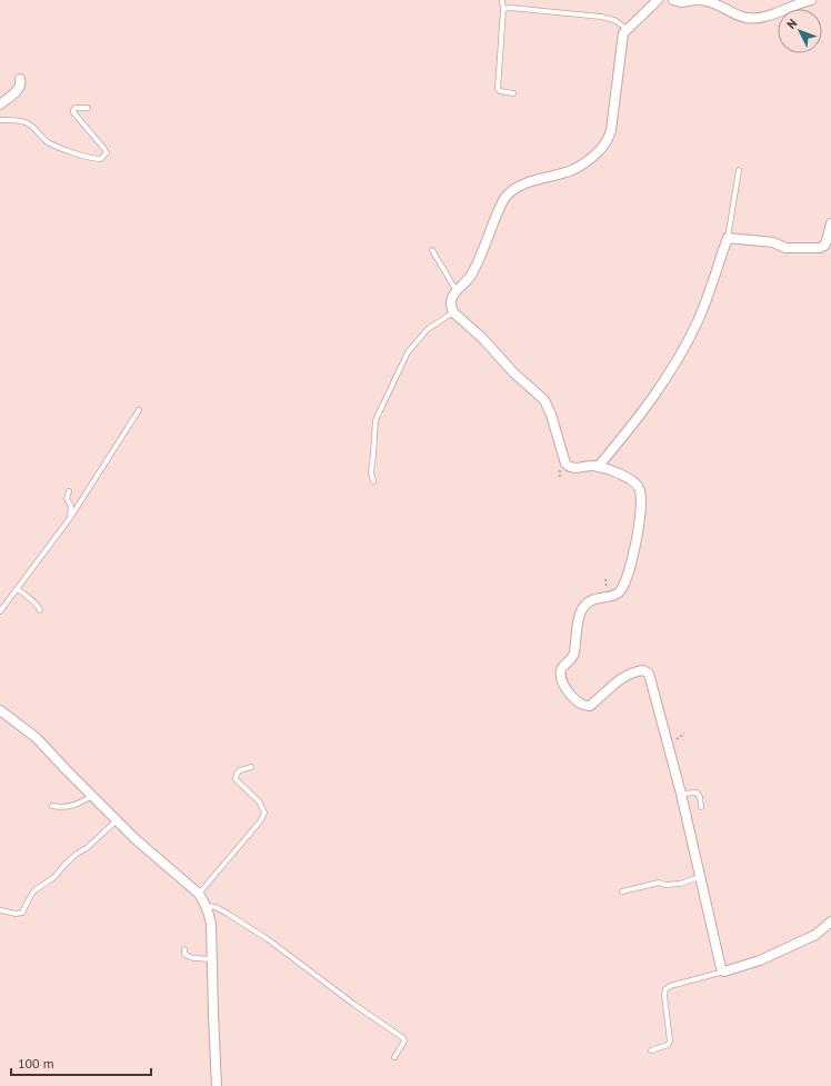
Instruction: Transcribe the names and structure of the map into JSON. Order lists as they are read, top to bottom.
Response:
{
  "scale_bar": "100 m",
  "north": "top left"
}
